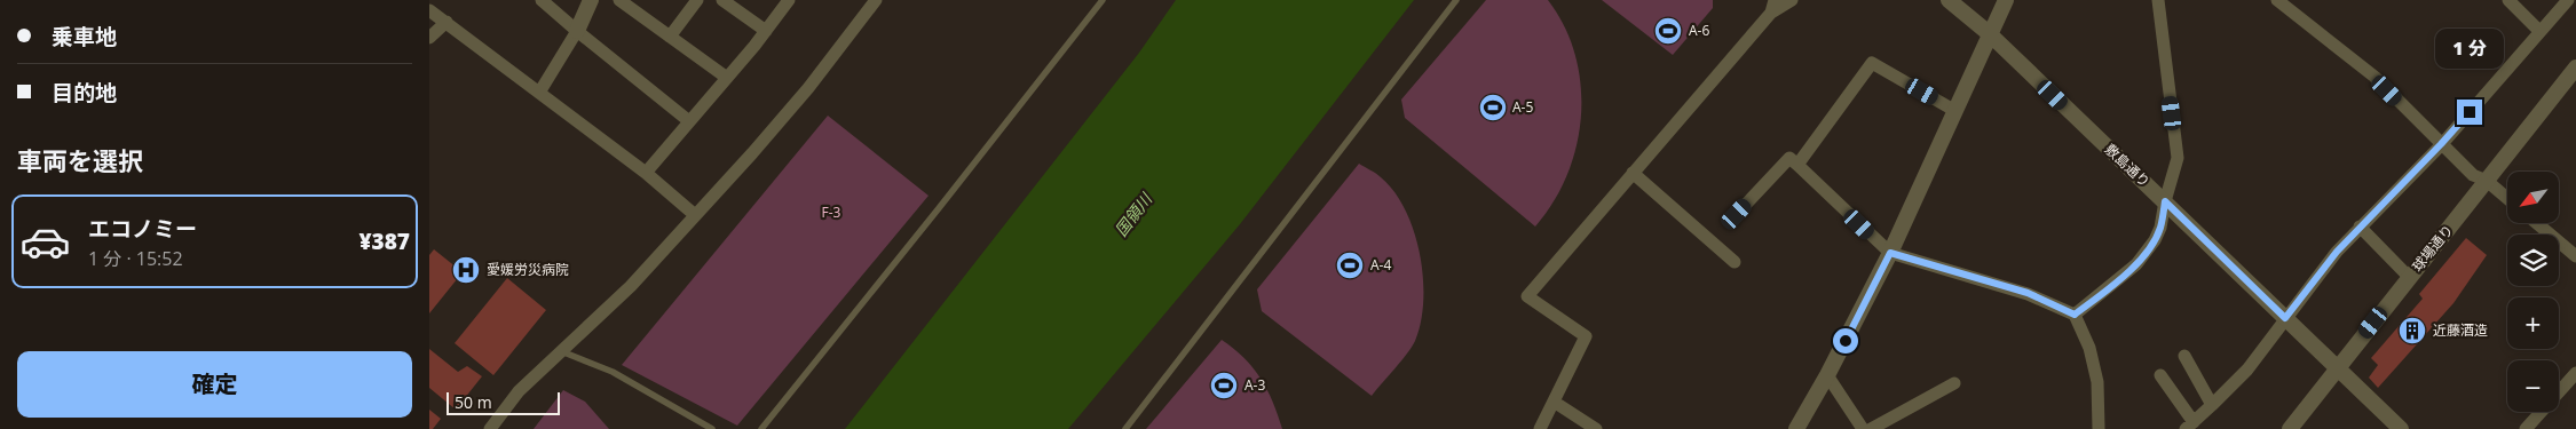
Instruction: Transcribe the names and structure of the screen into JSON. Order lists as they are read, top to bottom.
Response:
{
  "streets": {
    "street": ["敷島通り", "球場通り"]
  },
  "crossings": [
    ["敷島通り", "球場通り"]
  ],
  "water": ["国領川"],
  "parks": ["F-3"],
  "places": {
    "sports": [
      "A-6",
      "A-5",
      "A-4",
      "A-3"
    ],
    "hospital": ["愛媛労災病院"],
    "building": ["近藤酒造"]
  },
  "scale_bar": "50 m",
  "north": "bottom left",
  "page": {
    "banner": ["乗車地", "目的地"],
    "bubble": "1 分",
    "heading": "車両を選択",
    "map_buttons": ["+", "−"],
    "list": [
      {
        "name": "エコノミー",
        "note": "1 分 · 15:52",
        "value": "¥387"
      }
    ],
    "buttons": "確定",
    "scale": "50 m"
  }
}
